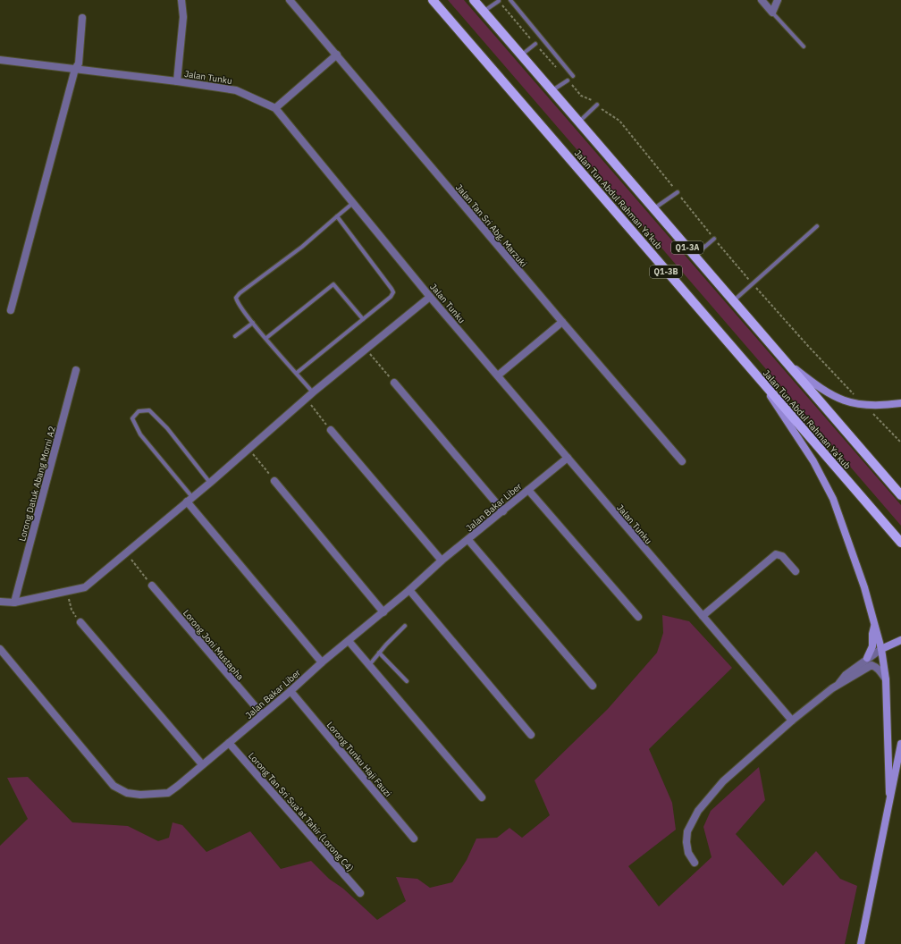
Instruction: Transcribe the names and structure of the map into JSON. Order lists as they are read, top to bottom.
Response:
{
  "streets": {
    "main road": ["Jalan Tun Abdul Rahman Ya'kub", "Q1-3A", "Q1-3B"],
    "street": [
      "Jalan Tunku",
      "Jalan Tan Sri Abg. Marzuki",
      "Lorong Datuk Abang Morni A2",
      "Jalan Bakar Liber",
      "Lorong Joni Mustapha",
      "Lorong Tunku Haji Fauzi",
      "Lorong Tan Sri Sua'at Tahir (Lorong C4)"
    ]
  },
  "crossings": [
    ["Jalan Tunku", "Jalan Bakar Liber"],
    ["Jalan Bakar Liber", "Lorong Joni Mustapha"],
    ["Jalan Bakar Liber", "Lorong Tunku Haji Fauzi"],
    ["Jalan Bakar Liber", "Lorong Tan Sri Sua'at Tahir (Lorong C4)"]
  ]
}
